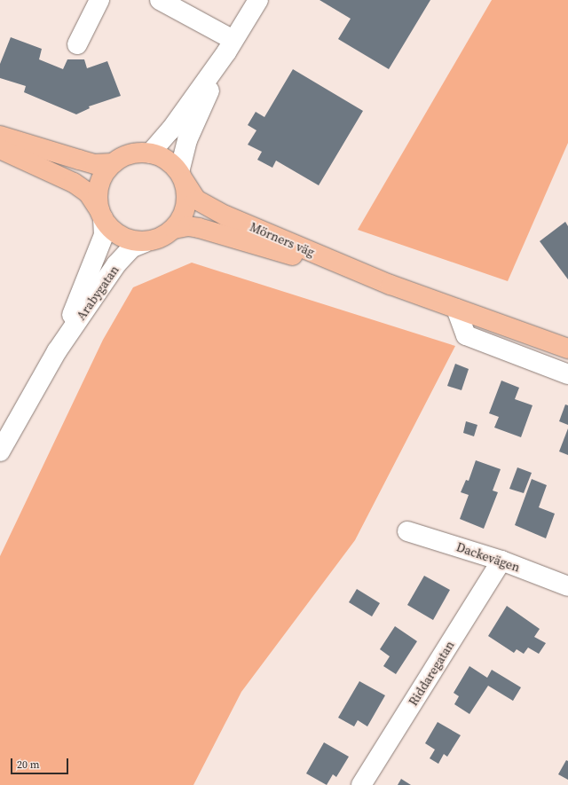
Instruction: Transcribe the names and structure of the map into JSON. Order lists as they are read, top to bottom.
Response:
{
  "streets": {
    "main road": ["Mörners väg"],
    "street": ["Arabygatan", "Dackevägen", "Riddaregatan"]
  },
  "crossings": [
    ["Mörners väg", "Arabygatan"],
    ["Dackevägen", "Riddaregatan"]
  ],
  "scale_bar": "20 m"
}
